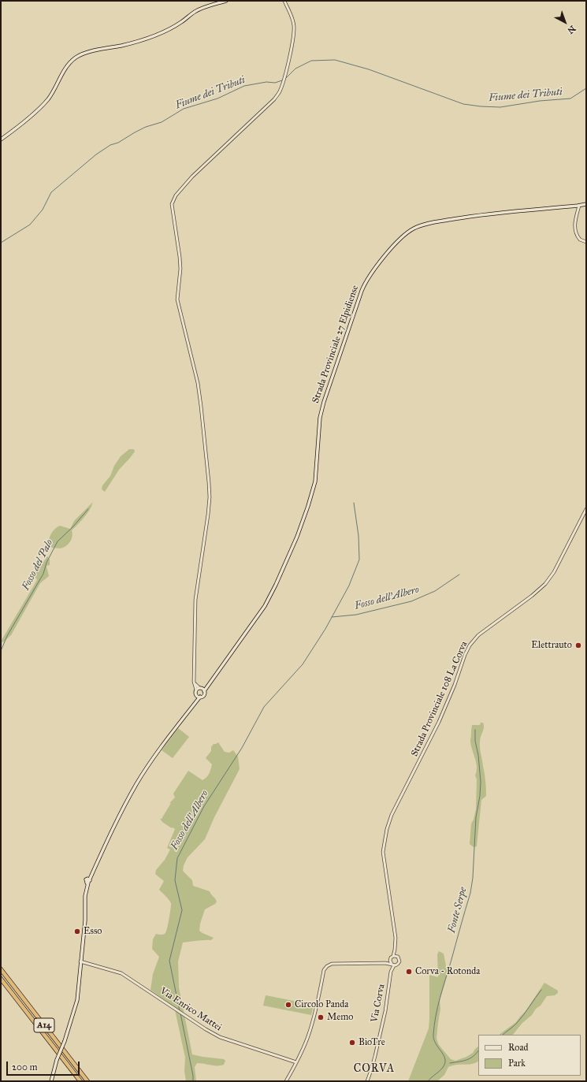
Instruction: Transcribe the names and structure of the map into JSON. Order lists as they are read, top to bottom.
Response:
{
  "streets": {
    "highway": ["A14"],
    "main road": ["Strada Provinciale 27 Elpidiense"],
    "street": ["Strada Provinciale 108 La Corva", "Via Corva", "Via Enrico Mattei"]
  },
  "crossings": [
    ["Strada Provinciale 27 Elpidiense", "Via Enrico Mattei"],
    ["Strada Provinciale 108 La Corva", "Via Corva"]
  ],
  "districts": ["CORVA"],
  "water": [
    "Fiume dei Tributi",
    "Fosso del Palo",
    "Fosso dell'Albero",
    "Fonte Serpe"
  ],
  "places": [
    "Elettrauto",
    "Esso",
    "Corva - Rotonda",
    "Circolo Panda",
    "Memo",
    "BioTre"
  ],
  "legend": ["Road", "Park"],
  "scale_bar": "200 m",
  "north": "bottom right"
}
